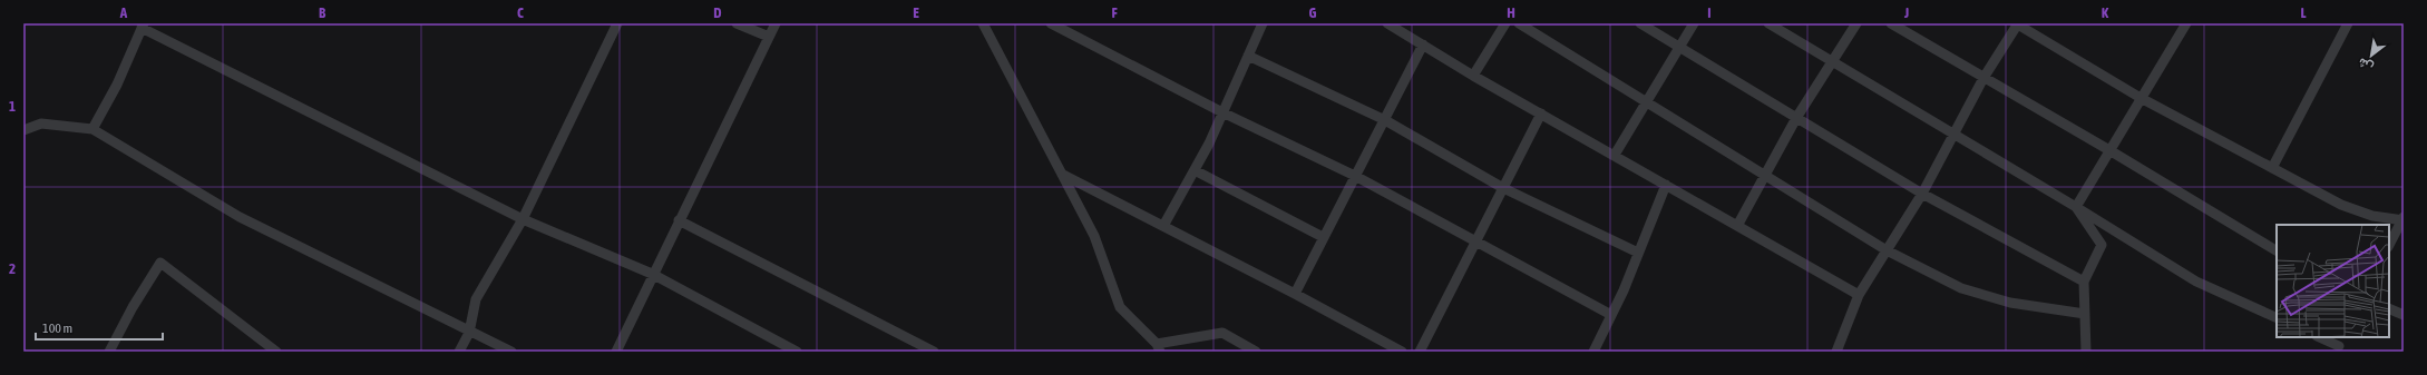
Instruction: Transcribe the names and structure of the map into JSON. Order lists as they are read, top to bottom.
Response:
{
  "scale_bar": "100 m",
  "north": "bottom left",
  "grid": {
    "columns": [
      "A",
      "B",
      "C",
      "D",
      "E",
      "F",
      "G",
      "H",
      "I",
      "J",
      "K",
      "L"
    ],
    "rows": ["1", "2"]
  }
}
